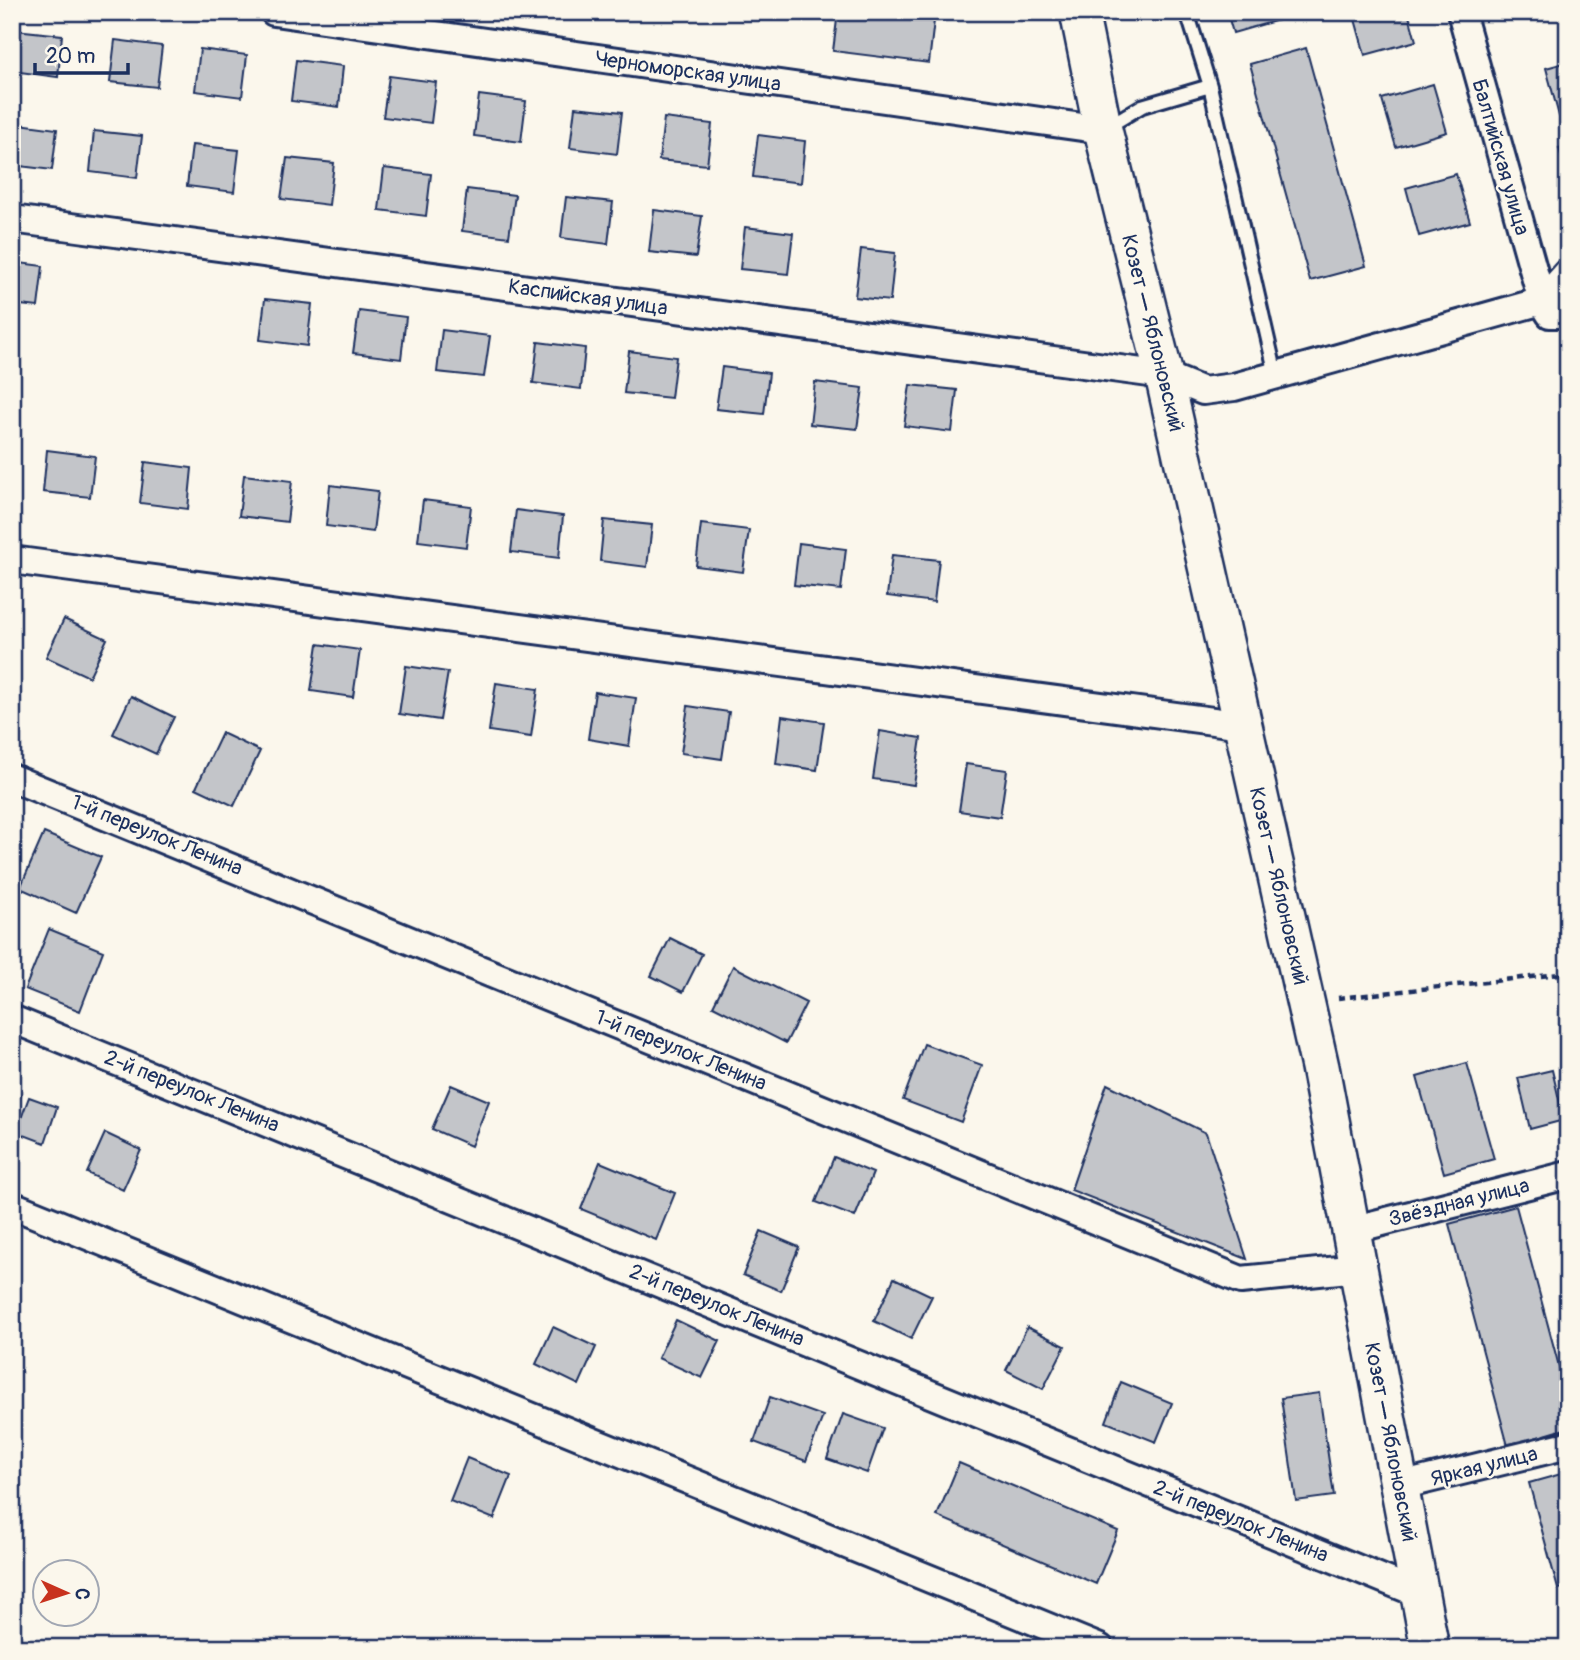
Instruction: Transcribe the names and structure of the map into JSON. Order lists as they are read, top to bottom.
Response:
{
  "streets": {
    "street": [
      "Черноморская улица",
      "Балтийская улица",
      "Каспийская улица",
      "Козет — Яблоновский",
      "1-й переулок Ленина",
      "2-й переулок Ленина",
      "Звёздная улица",
      "Яркая улица"
    ]
  },
  "crossings": [
    ["Черноморская улица", "Козет — Яблоновский"],
    ["Балтийская улица", "Каспийская улица"],
    ["Каспийская улица", "Козет — Яблоновский"],
    ["Козет — Яблоновский", "1-й переулок Ленина"],
    ["Козет — Яблоновский", "2-й переулок Ленина"],
    ["Козет — Яблоновский", "Звёздная улица"],
    ["Козет — Яблоновский", "Яркая улица"]
  ],
  "scale_bar": "20 m",
  "north": "right"
}
